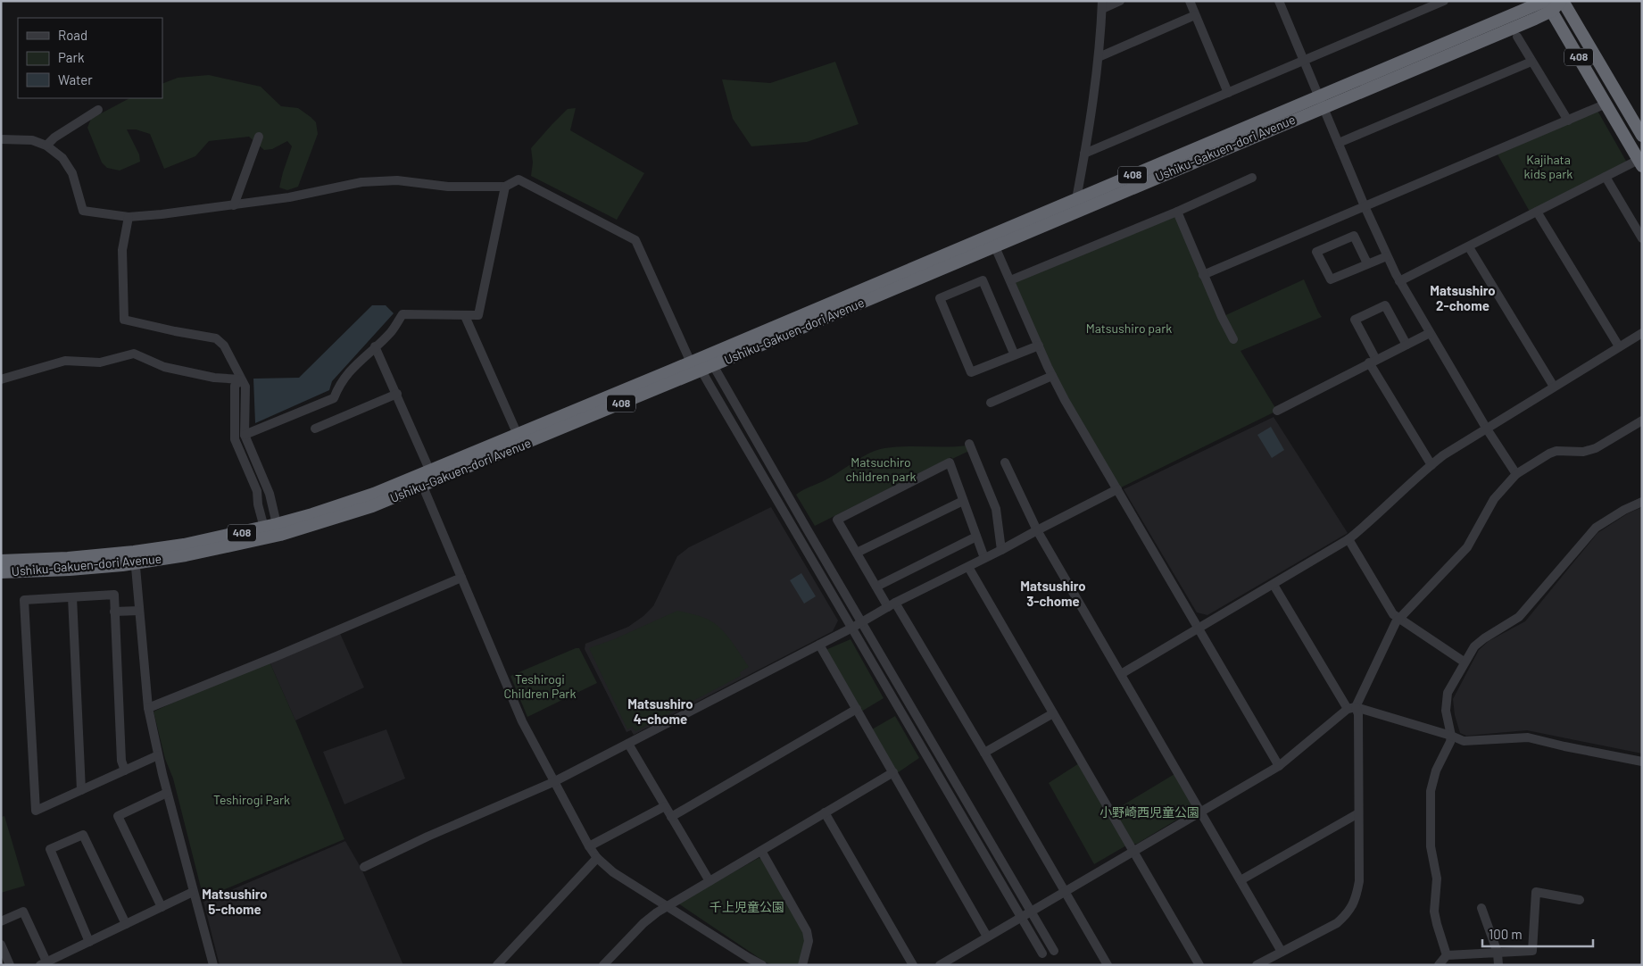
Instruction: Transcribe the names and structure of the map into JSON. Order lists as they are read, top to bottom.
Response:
{
  "streets": {
    "highway": ["408", "Ushiku-Gakuen-dori Avenue"]
  },
  "crossings": [
    ["408", "Ushiku-Gakuen-dori Avenue"]
  ],
  "districts": [
    "Matsushiro 2-chome",
    "Matsushiro 3-chome",
    "Matsushiro 4-chome",
    "Matsushiro 5-chome"
  ],
  "parks": [
    "Kajihata kids park",
    "Matsushiro park",
    "Matsuchiro children park",
    "Teshirogi Children Park",
    "Teshirogi Park",
    "小野崎西児童公園",
    "千上児童公園"
  ],
  "legend": ["Road", "Park", "Water"],
  "scale_bar": "100 m"
}
